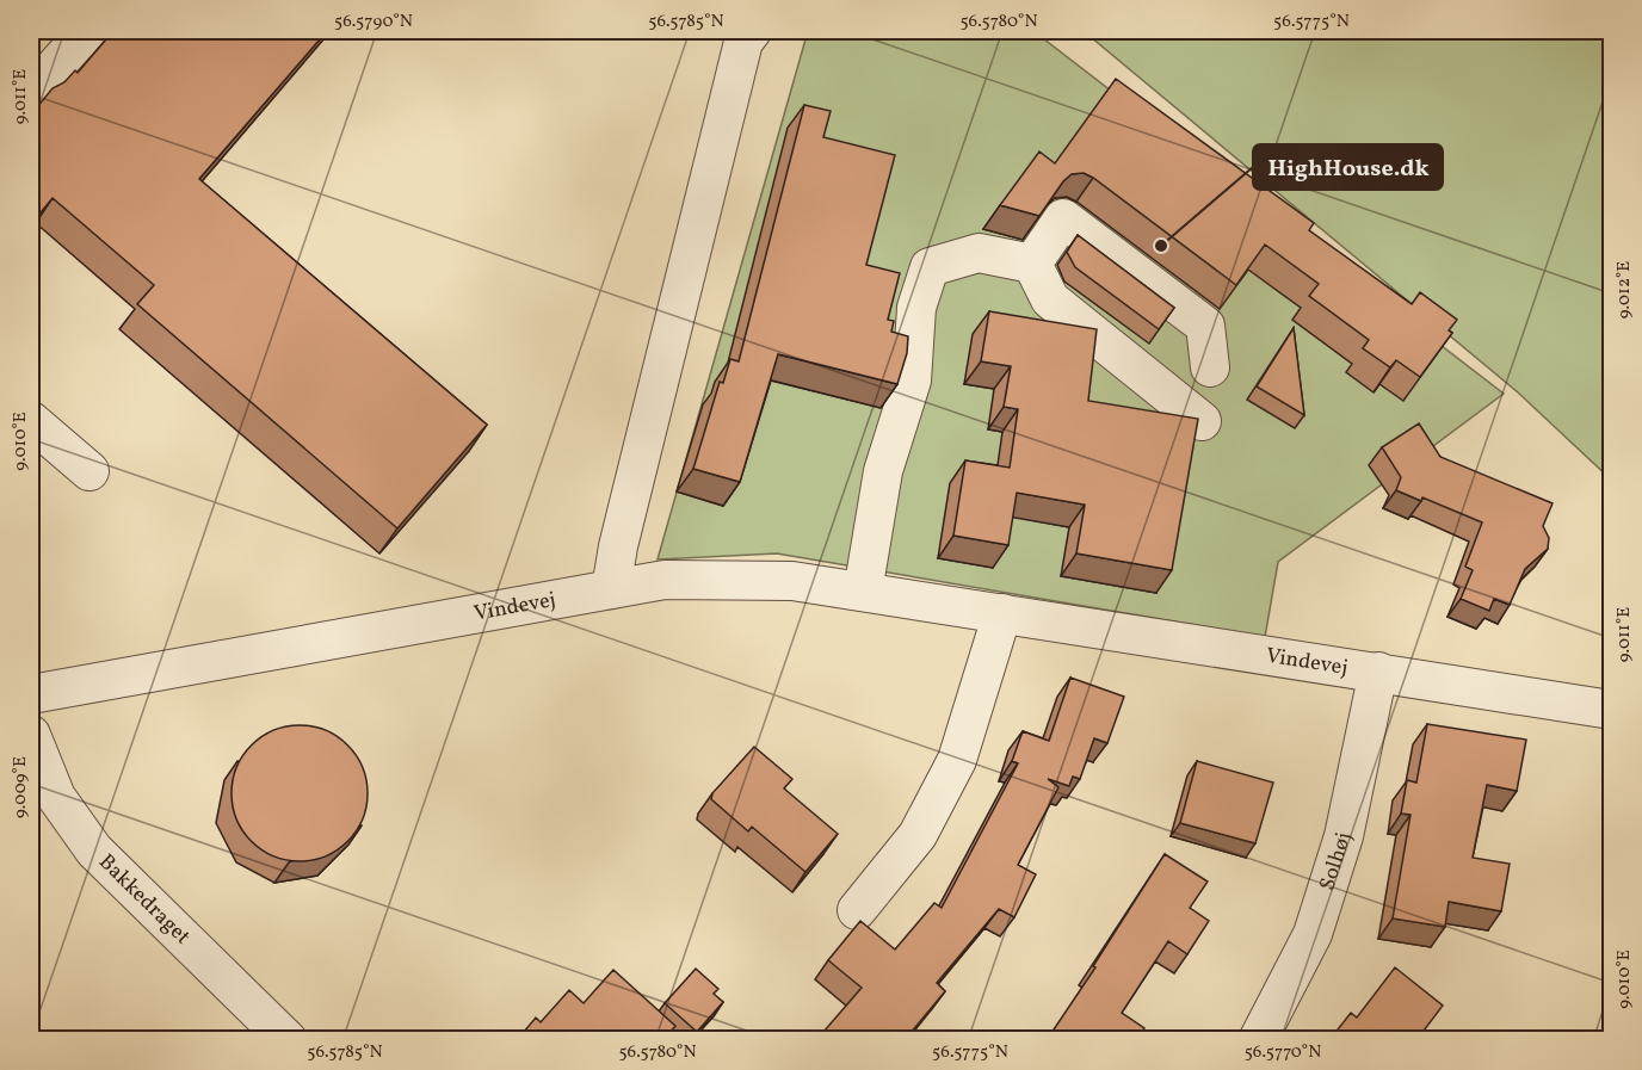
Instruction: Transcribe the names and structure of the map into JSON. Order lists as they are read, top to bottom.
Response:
{
  "streets": {
    "street": ["Vindevej", "Solhøj", "Bakkedraget"]
  },
  "crossings": [
    ["Vindevej", "Solhøj"]
  ],
  "places": ["HighHouse.dk"],
  "coordinates": [
    "56.5790°N",
    "56.5785°N",
    "56.5780°N",
    "56.5775°N",
    "9.011°E",
    "9.012°E",
    "9.010°E",
    "9.009°E",
    "56.5770°N"
  ]
}
